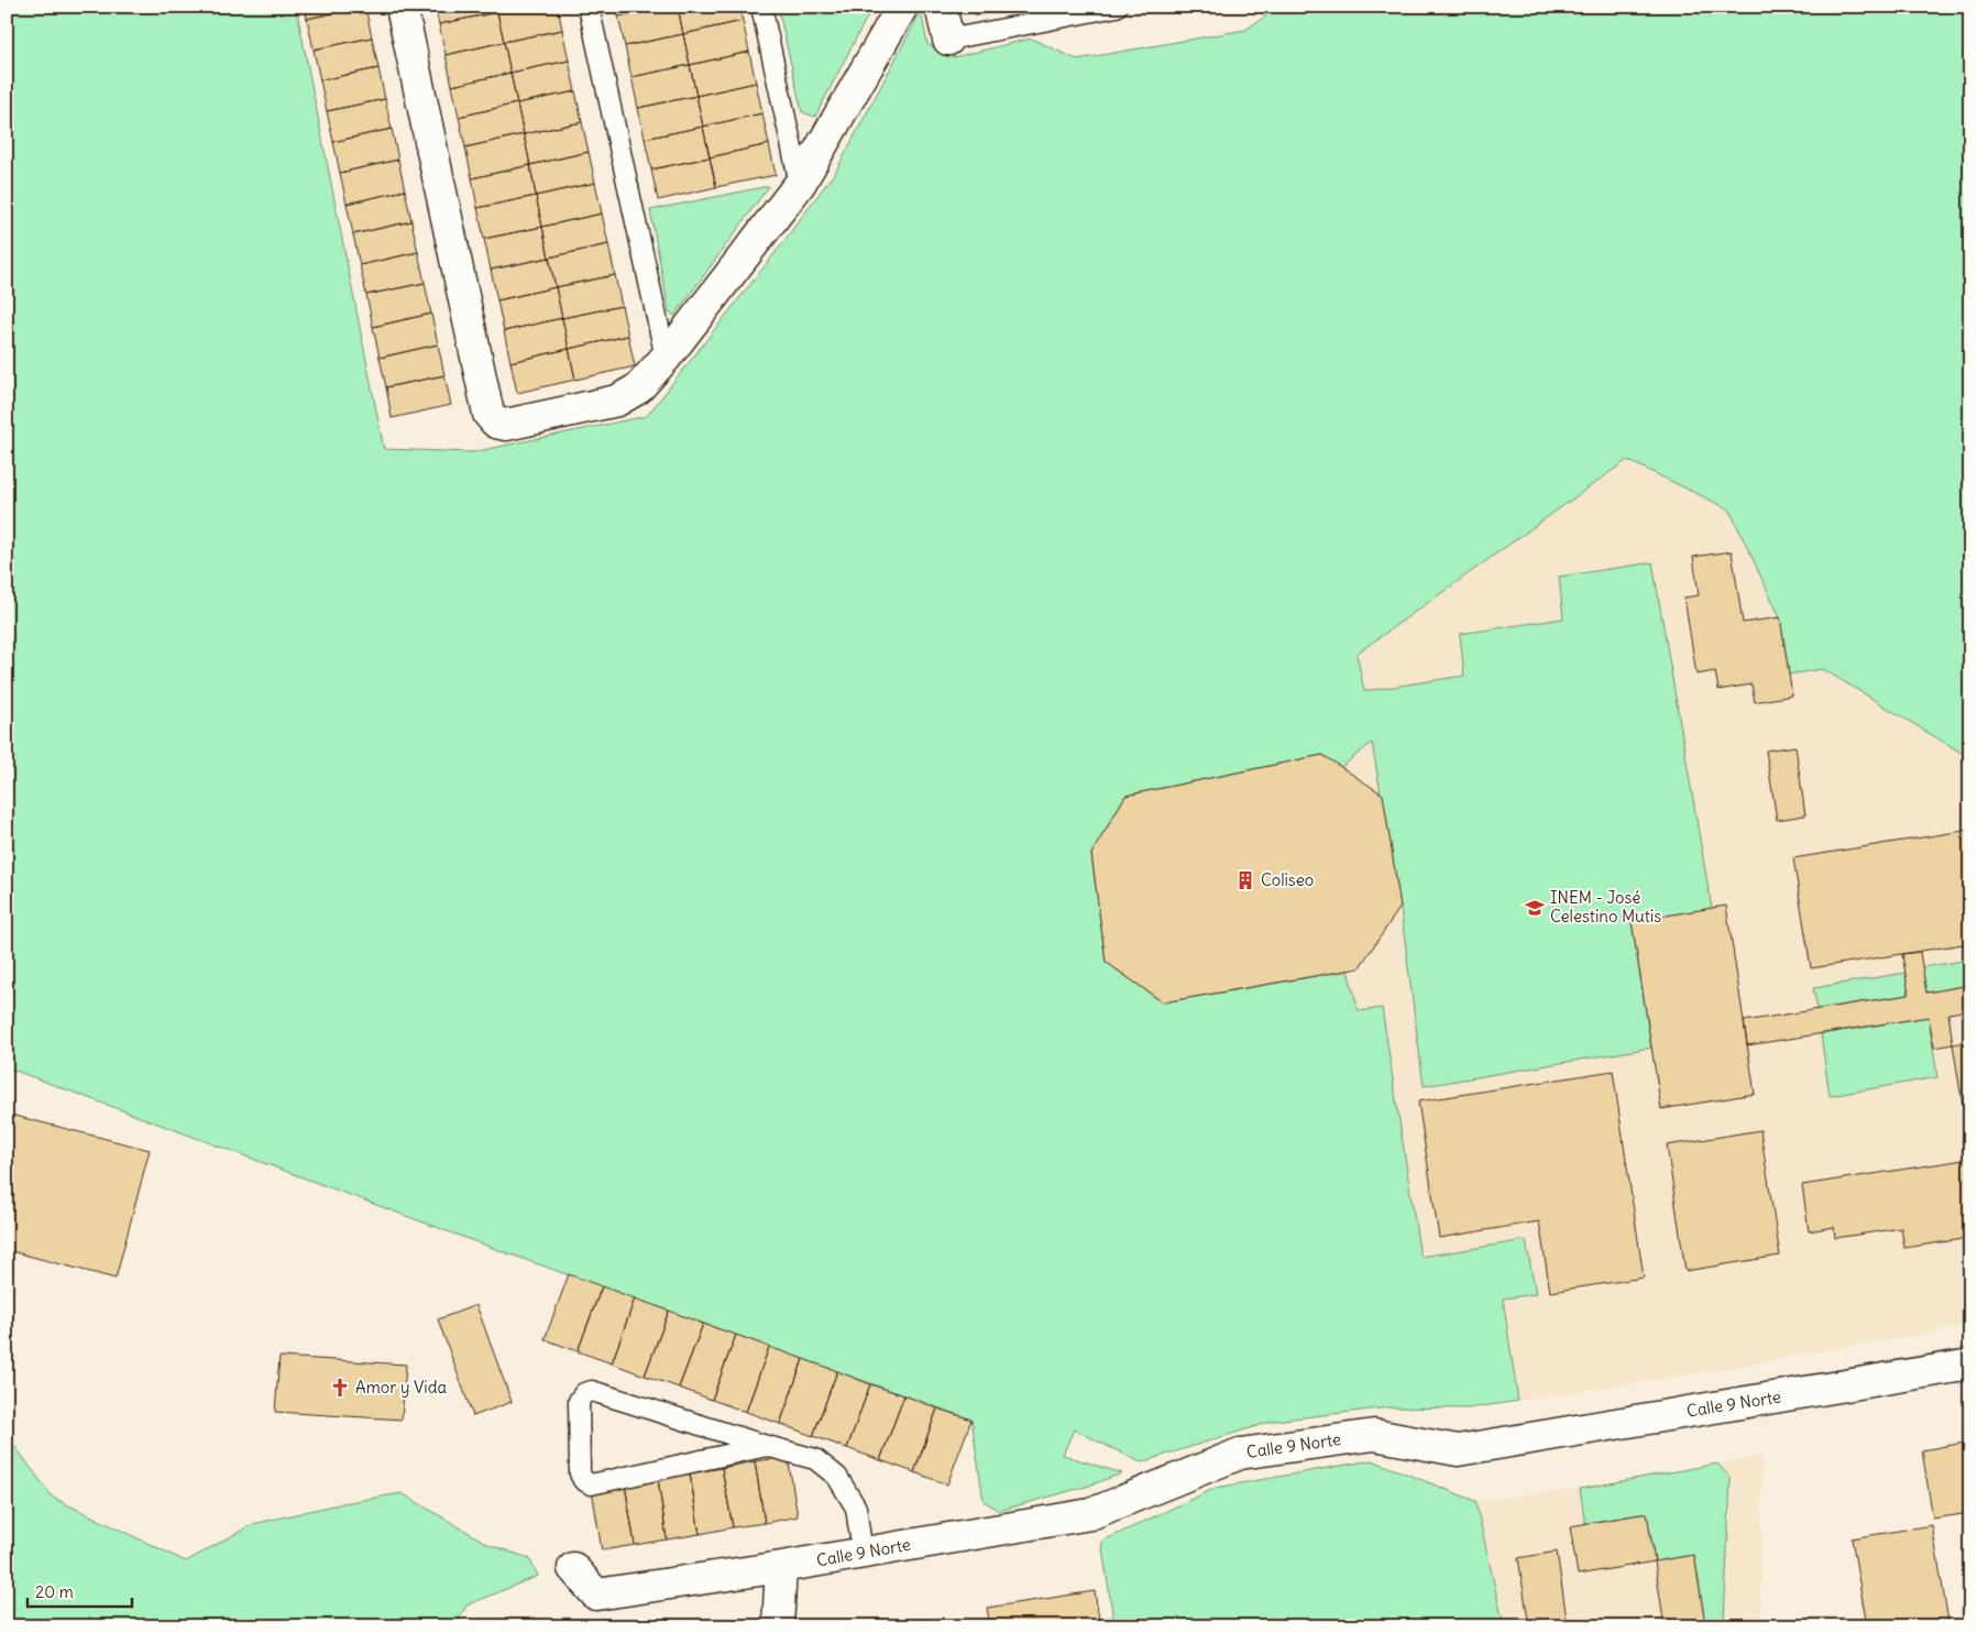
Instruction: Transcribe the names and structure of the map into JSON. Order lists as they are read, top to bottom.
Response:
{
  "streets": {
    "street": ["Calle 9 Norte"]
  },
  "places": {
    "building": ["Coliseo"],
    "school or university": ["INEM - José Celestino Mutis"],
    "church": ["Amor y Vida"]
  },
  "scale_bar": "20 m"
}
